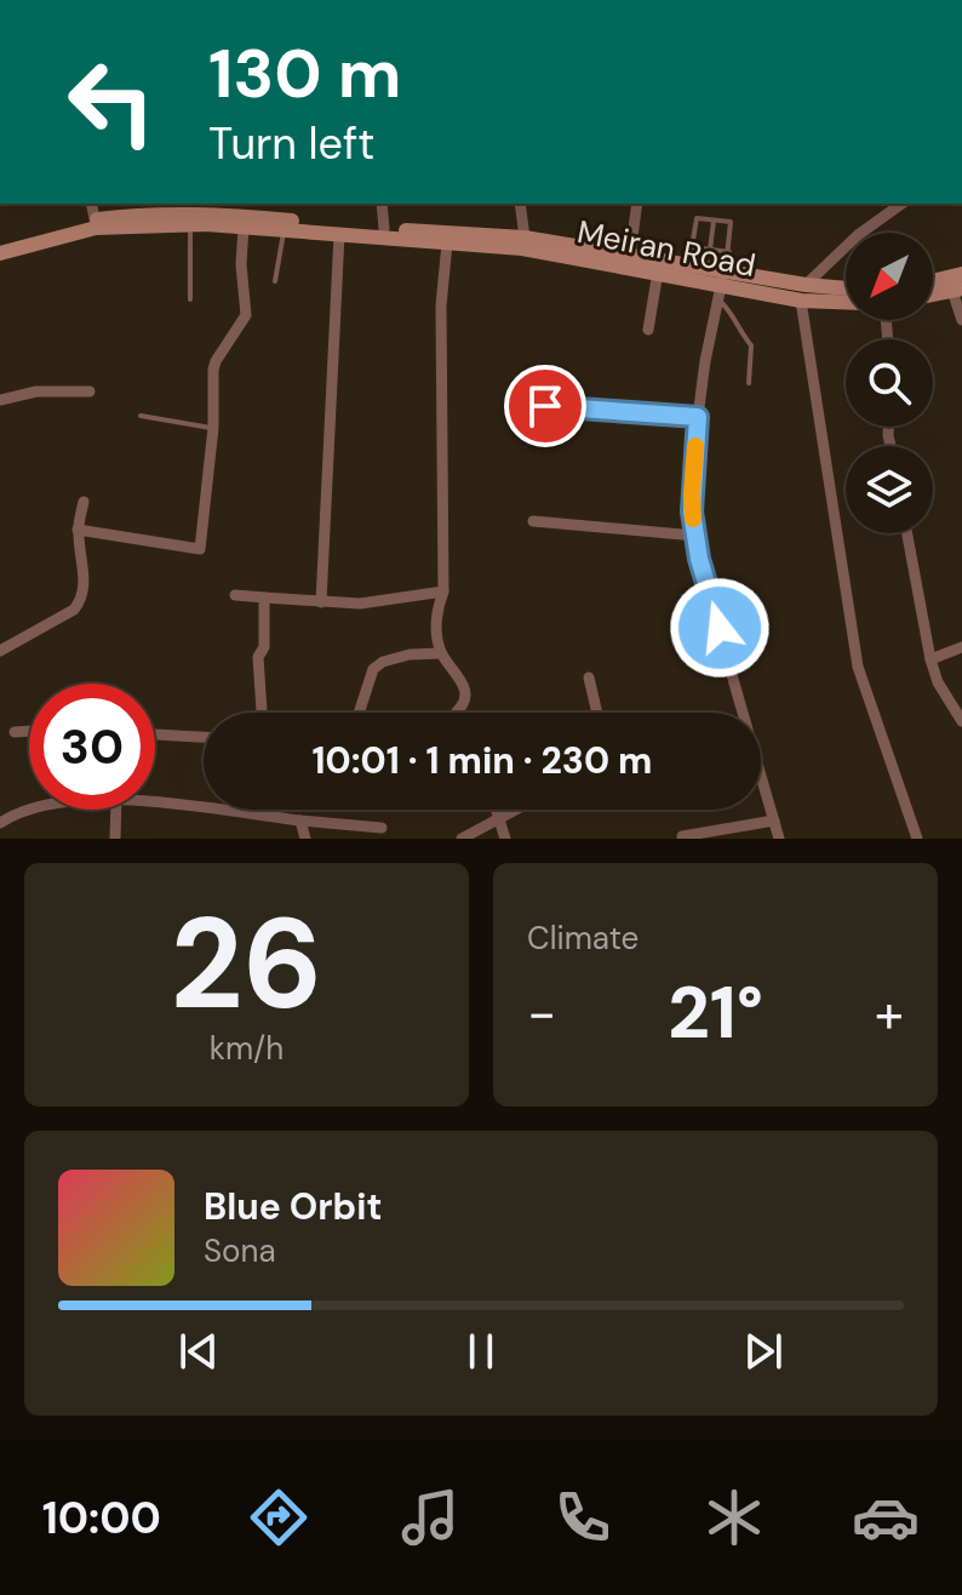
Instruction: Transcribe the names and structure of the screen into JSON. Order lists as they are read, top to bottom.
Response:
{
  "streets": {
    "main road": ["Meiran Road"]
  },
  "north": "bottom left",
  "page": {
    "turn": ["130 m", "Turn left"],
    "limit": "30",
    "trip": "10:01 · 1 min · 230 m",
    "tile": [
      ["26", "km/h"],
      "Climate"
    ],
    "heat": ["−", "21°", "+"],
    "song": ["Blue Orbit", "Sona"],
    "tabs": "10:00"
  }
}
